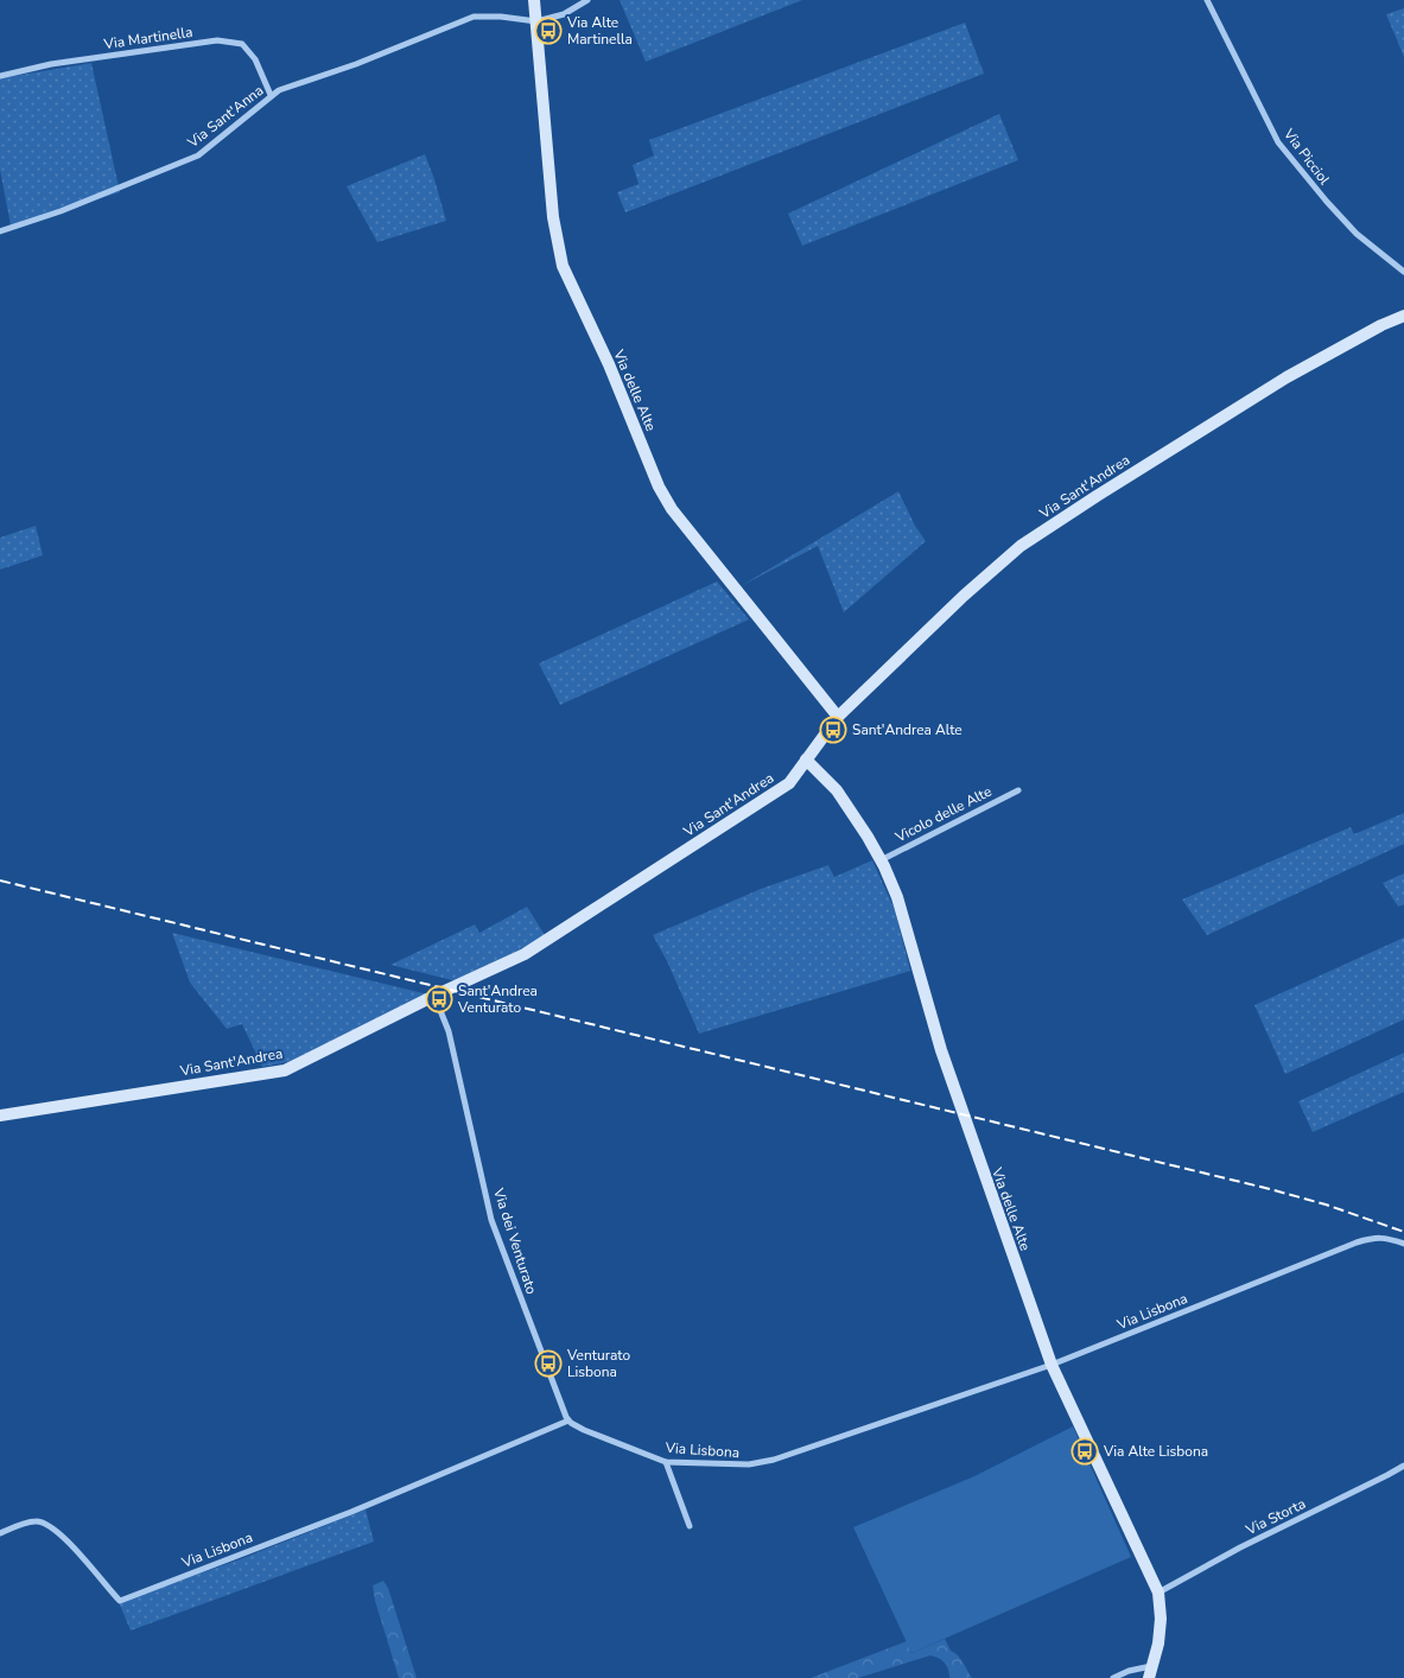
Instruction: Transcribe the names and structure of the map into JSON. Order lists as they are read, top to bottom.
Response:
{
  "streets": {
    "street": [
      "Via Martinella",
      "Via Sant'Anna",
      "Via Picciol",
      "Via delle Alte",
      "Via Sant'Andrea",
      "Vicolo delle Alte",
      "Via dei Venturato",
      "Via Lisbona",
      "Via Storta"
    ]
  },
  "crossings": [
    ["Via Martinella", "Via Sant'Anna"],
    ["Via Sant'Anna", "Via delle Alte"],
    ["Via delle Alte", "Via Sant'Andrea"],
    ["Via delle Alte", "Vicolo delle Alte"],
    ["Via delle Alte", "Via Lisbona"],
    ["Via delle Alte", "Via Storta"],
    ["Via Sant'Andrea", "Via dei Venturato"],
    ["Via dei Venturato", "Via Lisbona"]
  ],
  "places": {
    "bus stop": [
      "Via Alte Martinella",
      "Sant'Andrea Alte",
      "Sant'Andrea Venturato",
      "Venturato Lisbona",
      "Via Alte Lisbona"
    ]
  }
}
